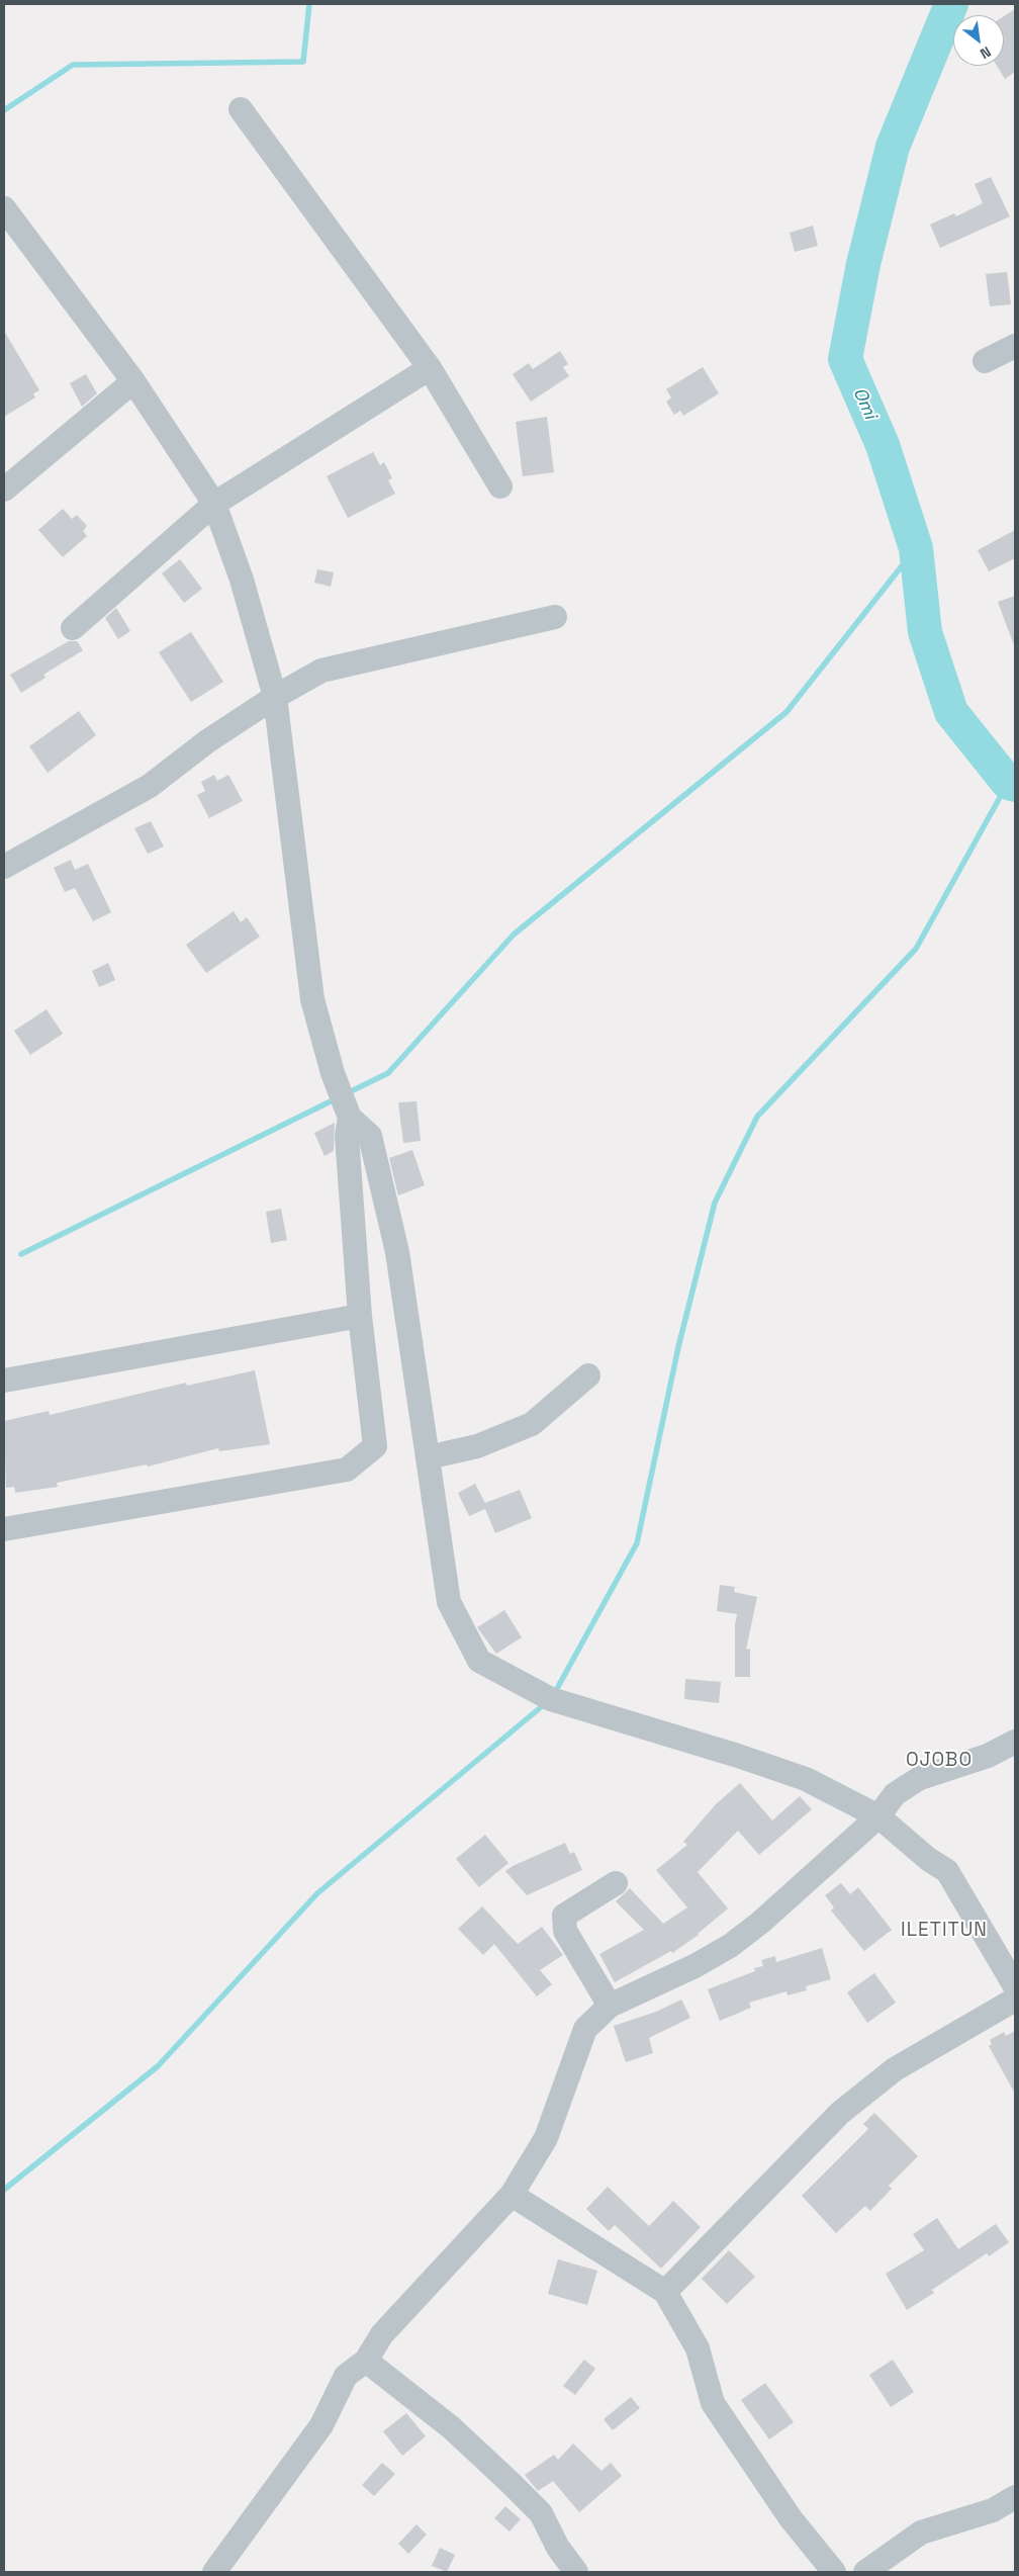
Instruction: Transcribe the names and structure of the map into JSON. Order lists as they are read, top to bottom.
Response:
{
  "districts": ["OJOBO", "ILETITUN"],
  "water": ["Omi"],
  "north": "bottom right"
}
